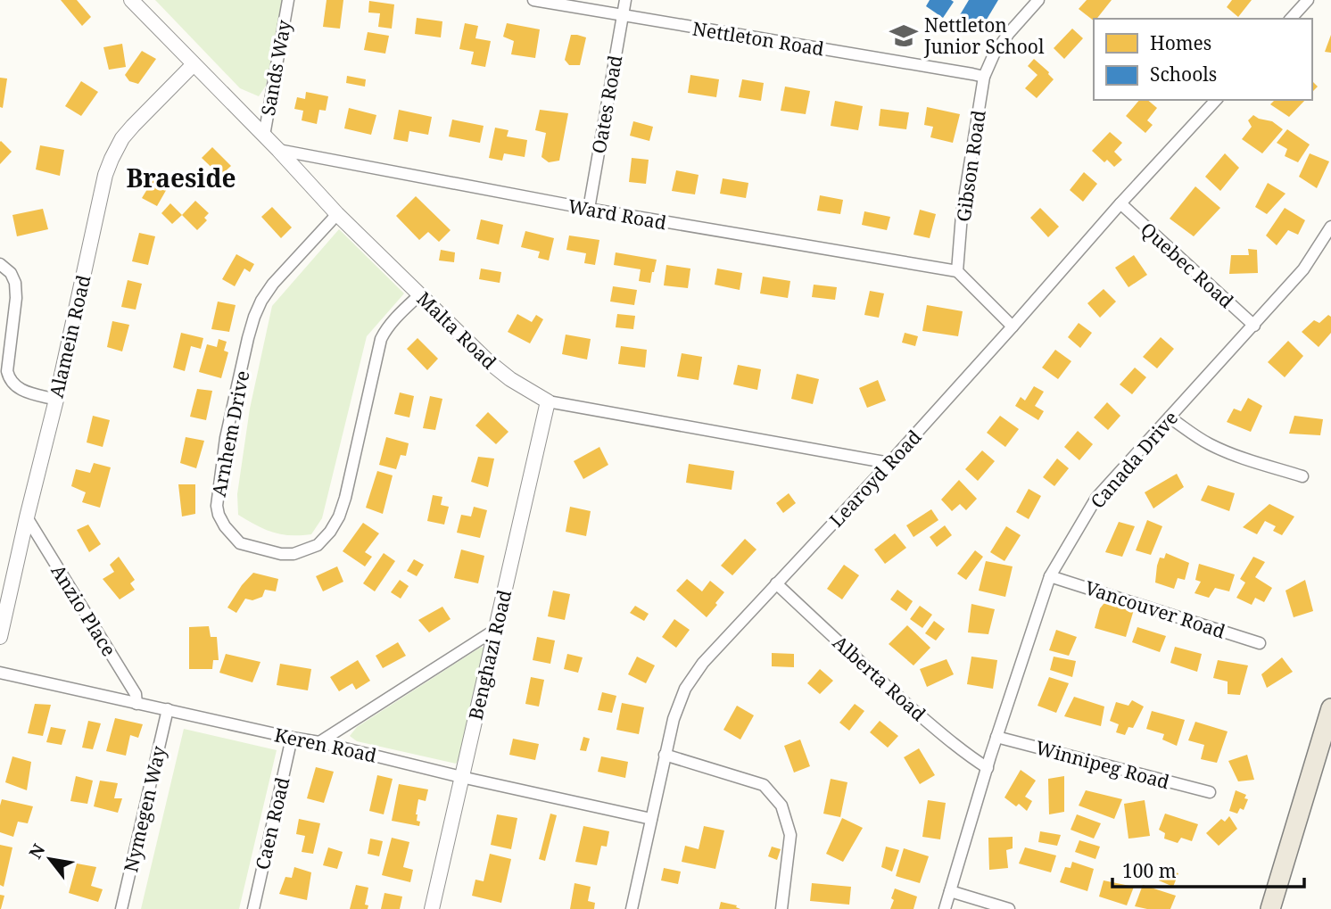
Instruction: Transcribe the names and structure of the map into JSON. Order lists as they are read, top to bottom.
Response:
{
  "streets": {
    "street": [
      "Nettleton Road",
      "Sands Way",
      "Oates Road",
      "Gibson Road",
      "Ward Road",
      "Quebec Road",
      "Malta Road",
      "Alamein Road",
      "Arnhem Drive",
      "Canada Drive",
      "Learoyd Road",
      "Vancouver Road",
      "Anzio Place",
      "Benghazi Road",
      "Alberta Road",
      "Keren Road",
      "Winnipeg Road",
      "Nymegen Way",
      "Caen Road"
    ]
  },
  "crossings": [
    ["Nettleton Road", "Oates Road"],
    ["Nettleton Road", "Gibson Road"],
    ["Sands Way", "Malta Road"],
    ["Oates Road", "Ward Road"],
    ["Gibson Road", "Ward Road"],
    ["Ward Road", "Malta Road"],
    ["Quebec Road", "Canada Drive"],
    ["Quebec Road", "Learoyd Road"],
    ["Malta Road", "Alamein Road"],
    ["Malta Road", "Arnhem Drive"],
    ["Malta Road", "Learoyd Road"],
    ["Malta Road", "Benghazi Road"],
    ["Alamein Road", "Anzio Place"],
    ["Canada Drive", "Vancouver Road"],
    ["Canada Drive", "Alberta Road"],
    ["Canada Drive", "Winnipeg Road"],
    ["Learoyd Road", "Alberta Road"],
    ["Learoyd Road", "Keren Road"],
    ["Anzio Place", "Keren Road"],
    ["Benghazi Road", "Keren Road"],
    ["Keren Road", "Nymegen Way"],
    ["Keren Road", "Caen Road"]
  ],
  "districts": ["Braeside"],
  "places": {
    "school or university": ["Nettleton Junior School"]
  },
  "legend": ["Homes", "Schools"],
  "scale_bar": "100 m",
  "north": "top left"
}
